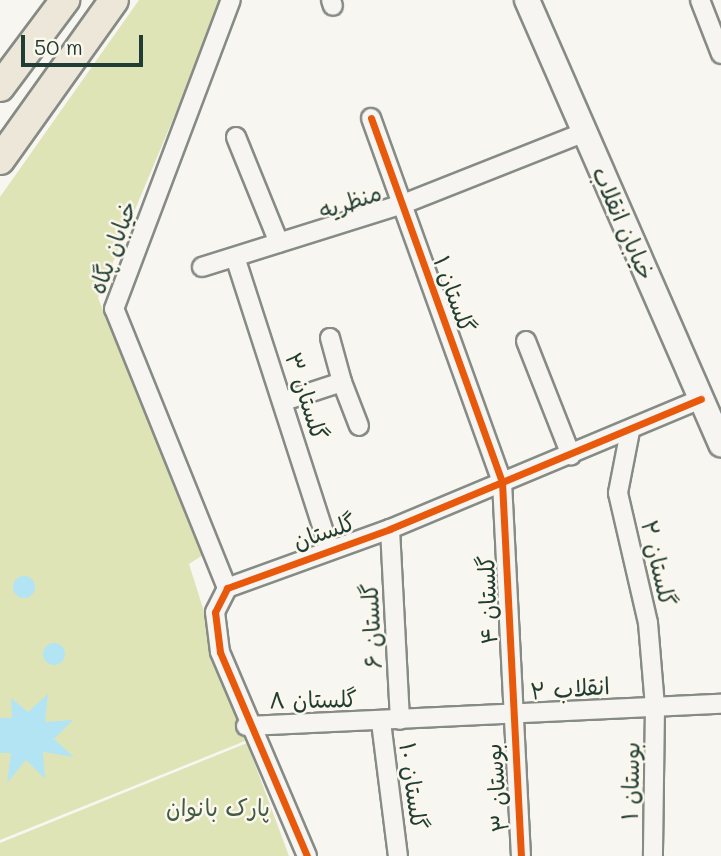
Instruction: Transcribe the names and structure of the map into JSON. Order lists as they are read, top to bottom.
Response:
{
  "streets": {
    "main road": ["خیابان انقلاب"],
    "street": [
      "منظریه",
      "خیابان پگاه",
      "گلستان ۱",
      "گلستان ۳",
      "گلستان",
      "گلستان ۲",
      "گلستان ۴",
      "گلستان ۶",
      "انقلاب ۲",
      "گلستان ۸",
      "بوستان ۱",
      "گلستان ۱۰",
      "بوستان ۳"
    ]
  },
  "crossings": [
    ["منظریه", "خیابان انقلاب"],
    ["منظریه", "گلستان ۱"],
    ["منظریه", "گلستان ۳"],
    ["خیابان انقلاب", "گلستان"],
    ["خیابان پگاه", "گلستان"],
    ["گلستان ۱", "گلستان"],
    ["گلستان ۱", "گلستان ۴"],
    ["گلستان ۳", "گلستان"],
    ["گلستان", "گلستان ۲"],
    ["گلستان", "گلستان ۴"],
    ["گلستان", "گلستان ۶"],
    ["گلستان ۲", "انقلاب ۲"],
    ["گلستان ۲", "بوستان ۱"],
    ["گلستان ۴", "انقلاب ۲"],
    ["گلستان ۴", "بوستان ۳"],
    ["گلستان ۶", "انقلاب ۲"],
    ["انقلاب ۲", "گلستان ۸"],
    ["انقلاب ۲", "بوستان ۱"],
    ["انقلاب ۲", "گلستان ۱۰"],
    ["انقلاب ۲", "بوستان ۳"],
    ["گلستان ۸", "گلستان ۱۰"]
  ],
  "parks": ["پارک بانوان"],
  "scale_bar": "50 m"
}
